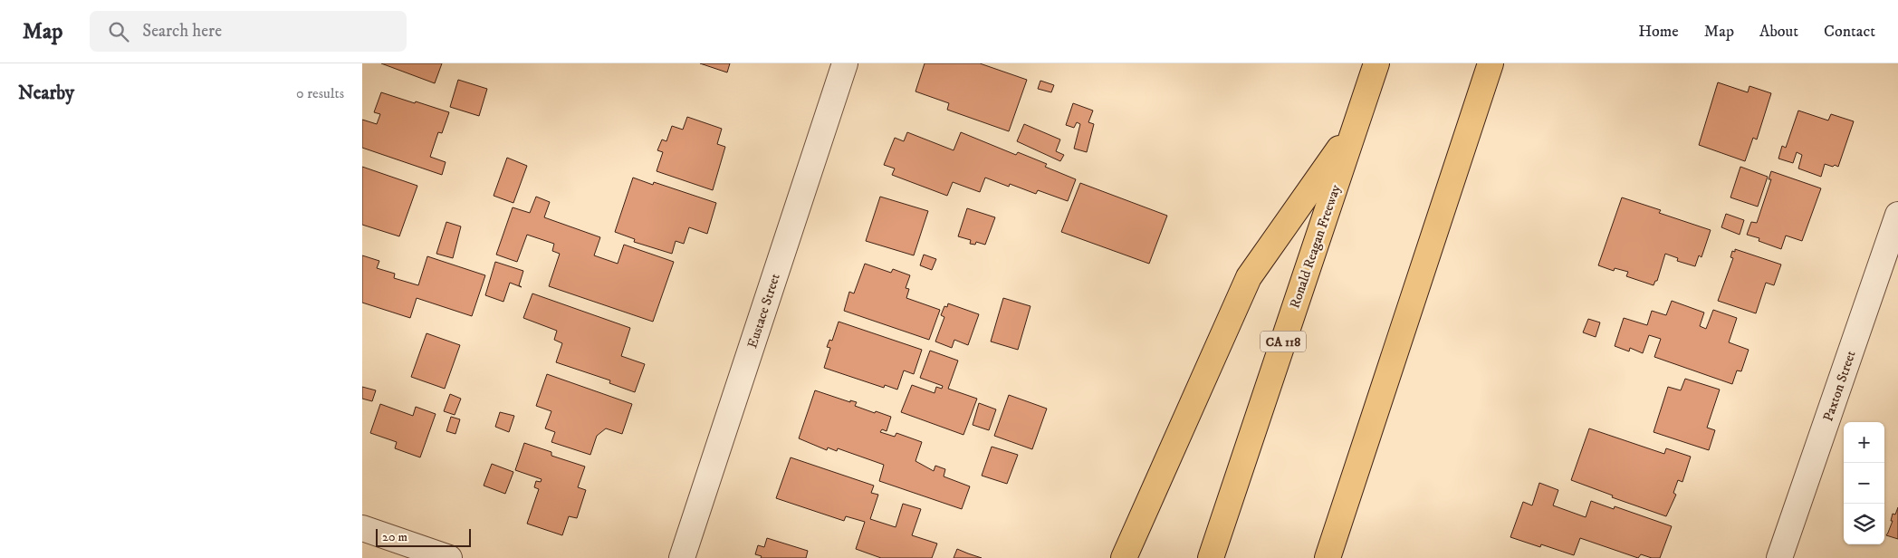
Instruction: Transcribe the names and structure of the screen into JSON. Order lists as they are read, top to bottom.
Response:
{
  "streets": {
    "highway": ["Ronald Reagan Freeway", "CA 118"],
    "street": ["Eustace Street", "Paxton Street"]
  },
  "scale_bar": "20 m",
  "page": {
    "header": "Map",
    "search": "Search here",
    "nav": [
      "Home",
      "Map",
      "About",
      "Contact"
    ],
    "heading": ["Nearby", "0 results"],
    "map_buttons": ["+", "−"],
    "scale": "20 m"
  }
}
